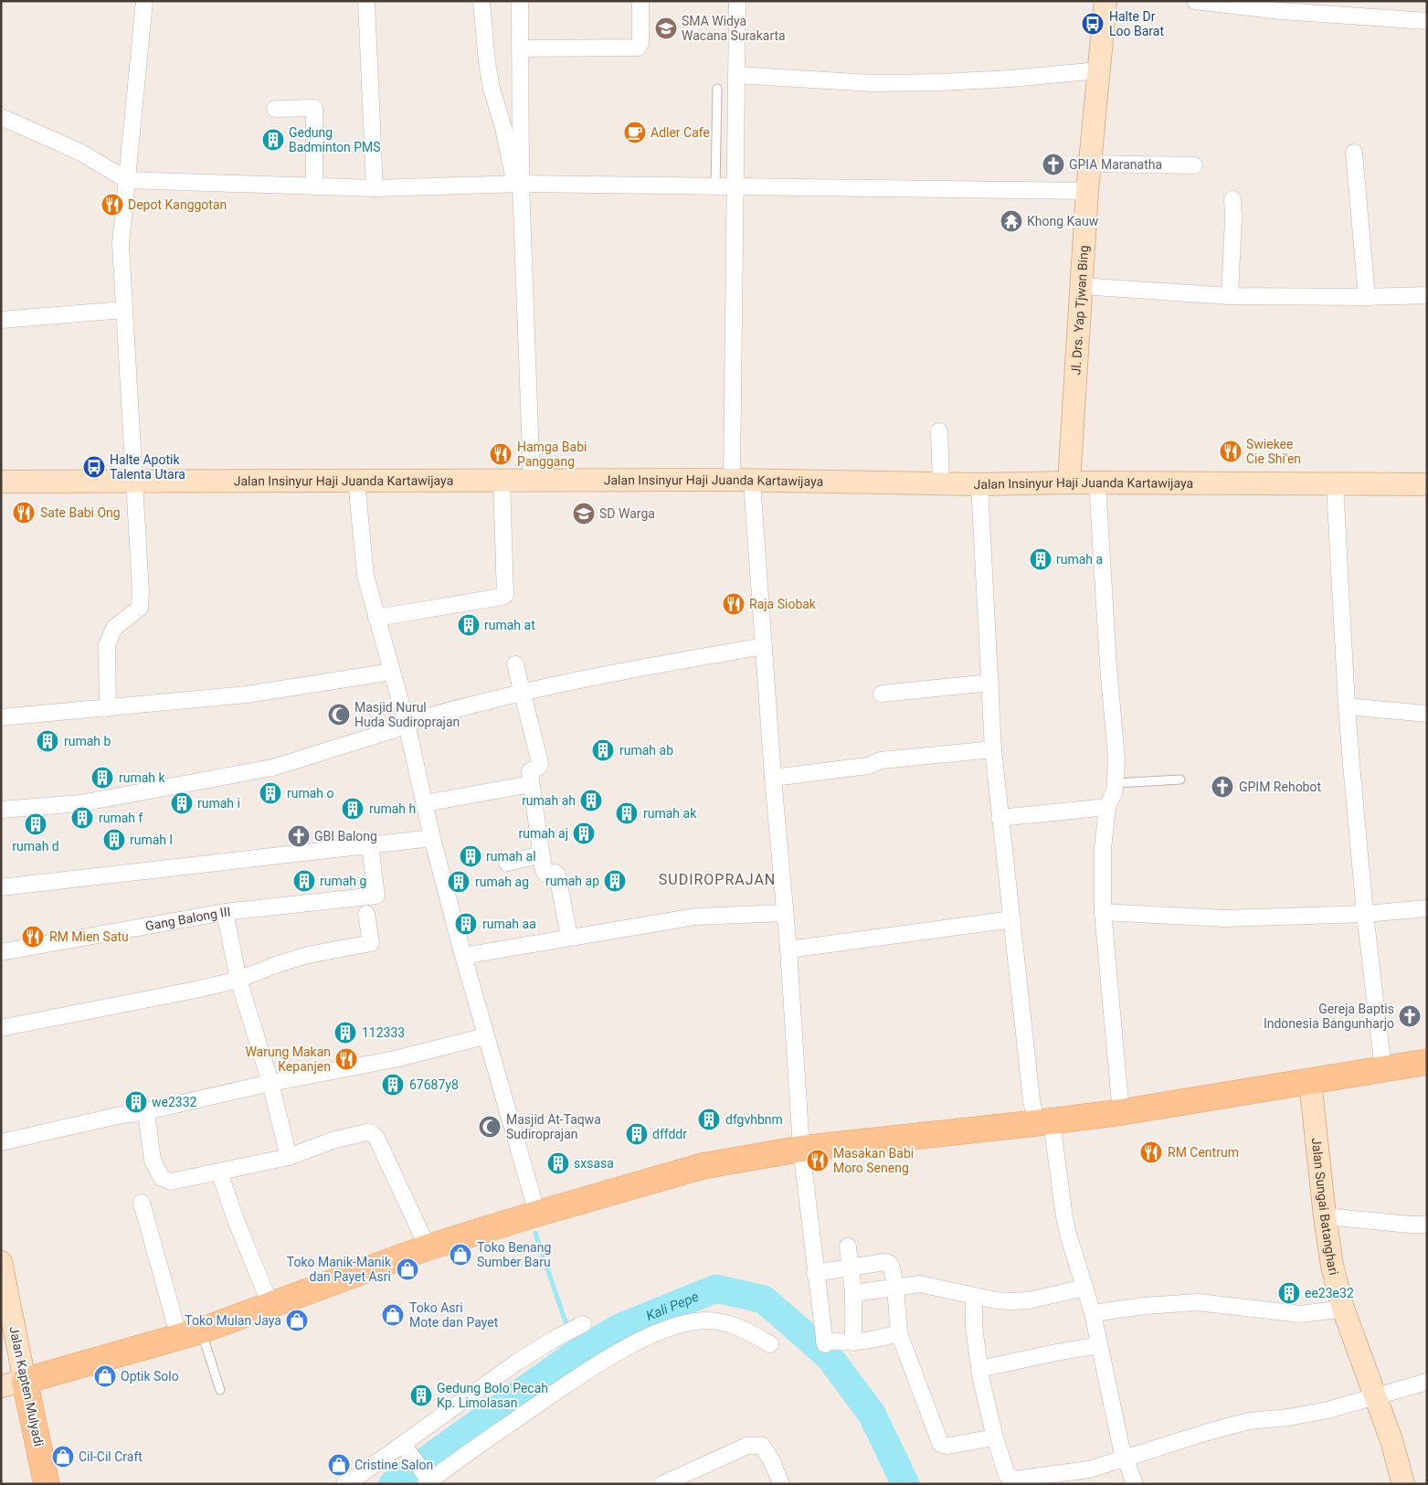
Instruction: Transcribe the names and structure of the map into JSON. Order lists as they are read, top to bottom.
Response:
{
  "streets": {
    "main road": [
      "Jl. Drs. Yap Tjwan Bing",
      "Jalan Insinyur Haji Juanda Kartawijaya",
      "Jalan Sungai Batanghari",
      "Jalan Kapten Mulyadi"
    ],
    "street": ["Gang Balong III"]
  },
  "crossings": [
    ["Jl. Drs. Yap Tjwan Bing", "Jalan Insinyur Haji Juanda Kartawijaya"]
  ],
  "districts": ["SUDIROPRAJAN"],
  "water": ["Kali Pepe"],
  "places": {
    "bus stop": ["Halte Dr Loo Barat", "Halte Apotik Talenta Utara"],
    "school or university": ["SMA Widya Wacana Surakarta", "SD Warga"],
    "cafe": ["Adler Cafe"],
    "building": [
      "Gedung Badminton PMS",
      "rumah a",
      "rumah at",
      "rumah b",
      "rumah ab",
      "rumah k",
      "rumah o",
      "rumah ah",
      "rumah i",
      "rumah h",
      "rumah ak",
      "rumah f",
      "rumah d",
      "rumah aj",
      "rumah l",
      "rumah al",
      "rumah g",
      "rumah ap",
      "rumah ag",
      "rumah aa",
      "112333",
      "67687y8",
      "we2332",
      "dfgvhbnm",
      "dffddr",
      "sxsasa",
      "ee23e32",
      "Gedung Bolo Pecah Kp. Limolasan"
    ],
    "church": [
      "GPIA Maranatha",
      "GPIM Rehobot",
      "GBI Balong",
      "Gereja Baptis Indonesia Bangunharjo"
    ],
    "restaurant": [
      "Depot Kanggotan",
      "Swiekee Cie Shi'en",
      "Hamga Babi Panggang",
      "Sate Babi Ong",
      "Raja Siobak",
      "RM Mien Satu",
      "Warung Makan Kepanjen",
      "RM Centrum",
      "Masakan Babi Moro Seneng"
    ],
    "temple": ["Khong Kauw"],
    "mosque": ["Masjid Nurul Huda Sudiroprajan", "Masjid At-Taqwa Sudiroprajan"],
    "shop": [
      "Toko Benang Sumber Baru",
      "Toko Manik-Manik dan Payet Asri",
      "Toko Asri Mote dan Payet",
      "Toko Mulan Jaya",
      "Optik Solo",
      "Cil-Cil Craft",
      "Cristine Salon"
    ]
  }
}
